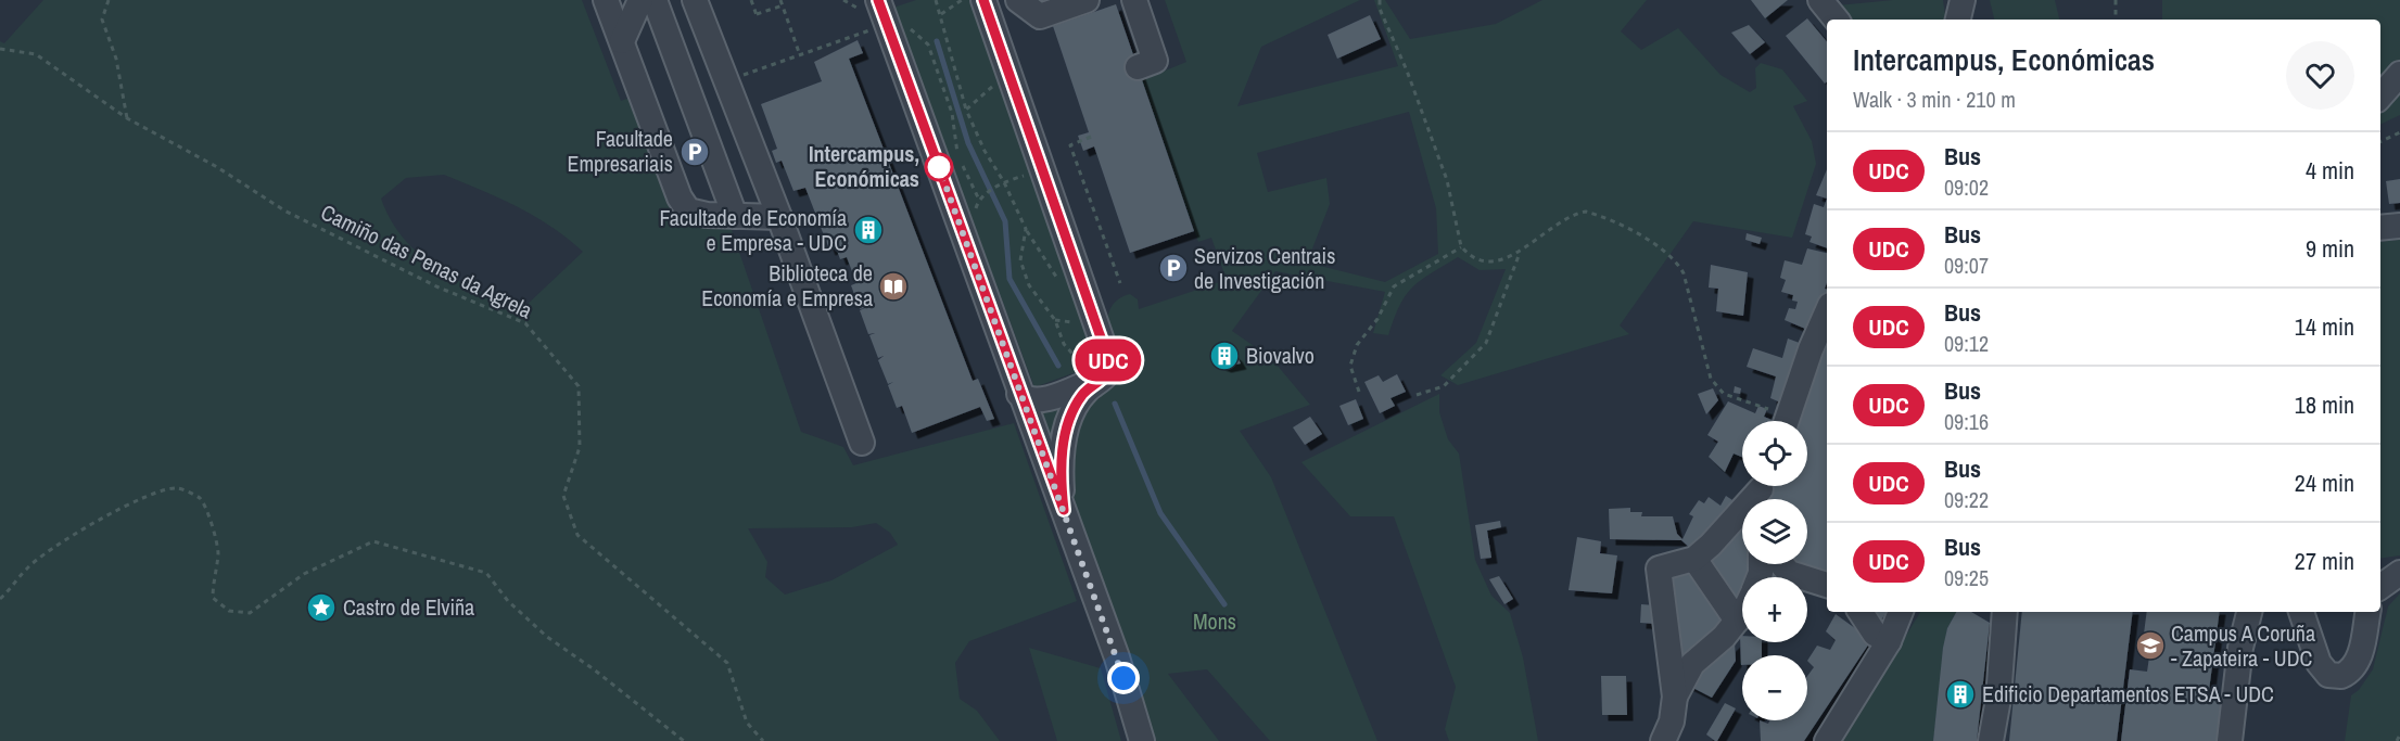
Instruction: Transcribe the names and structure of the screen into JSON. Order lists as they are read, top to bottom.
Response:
{
  "streets": {
    "path": ["Camiño das Penas da Agrela"]
  },
  "parks": ["Mons"],
  "places": {
    "parking": ["Facultade Empresariais", "Servizos Centrais de Investigación"],
    "other": ["Intercampus, Económicas"],
    "building": ["Facultade de Economía e Empresa - UDC", "Biovalvo", "Edificio Departamentos ETSA - UDC"],
    "library": ["Biblioteca de Economía e Empresa"],
    "place": ["Castro de Elviña"],
    "school or university": ["Campus A Coruña - Zapateira - UDC"]
  },
  "lines": ["bus line UDC"],
  "page": {
    "on_map": "UDC",
    "heading": ["Intercampus, Económicas", "Walk · 3 min · 210 m"],
    "list": [
      {
        "mark": "UDC",
        "name": "Bus",
        "note": "09:02",
        "value": "4 min"
      },
      {
        "mark": "UDC",
        "name": "Bus",
        "note": "09:07",
        "value": "9 min"
      },
      {
        "mark": "UDC",
        "name": "Bus",
        "note": "09:12",
        "value": "14 min"
      },
      {
        "mark": "UDC",
        "name": "Bus",
        "note": "09:16",
        "value": "18 min"
      },
      {
        "mark": "UDC",
        "name": "Bus",
        "note": "09:22",
        "value": "24 min"
      },
      {
        "mark": "UDC",
        "name": "Bus",
        "note": "09:25",
        "value": "27 min"
      }
    ],
    "map_buttons": ["+", "−"]
  }
}
